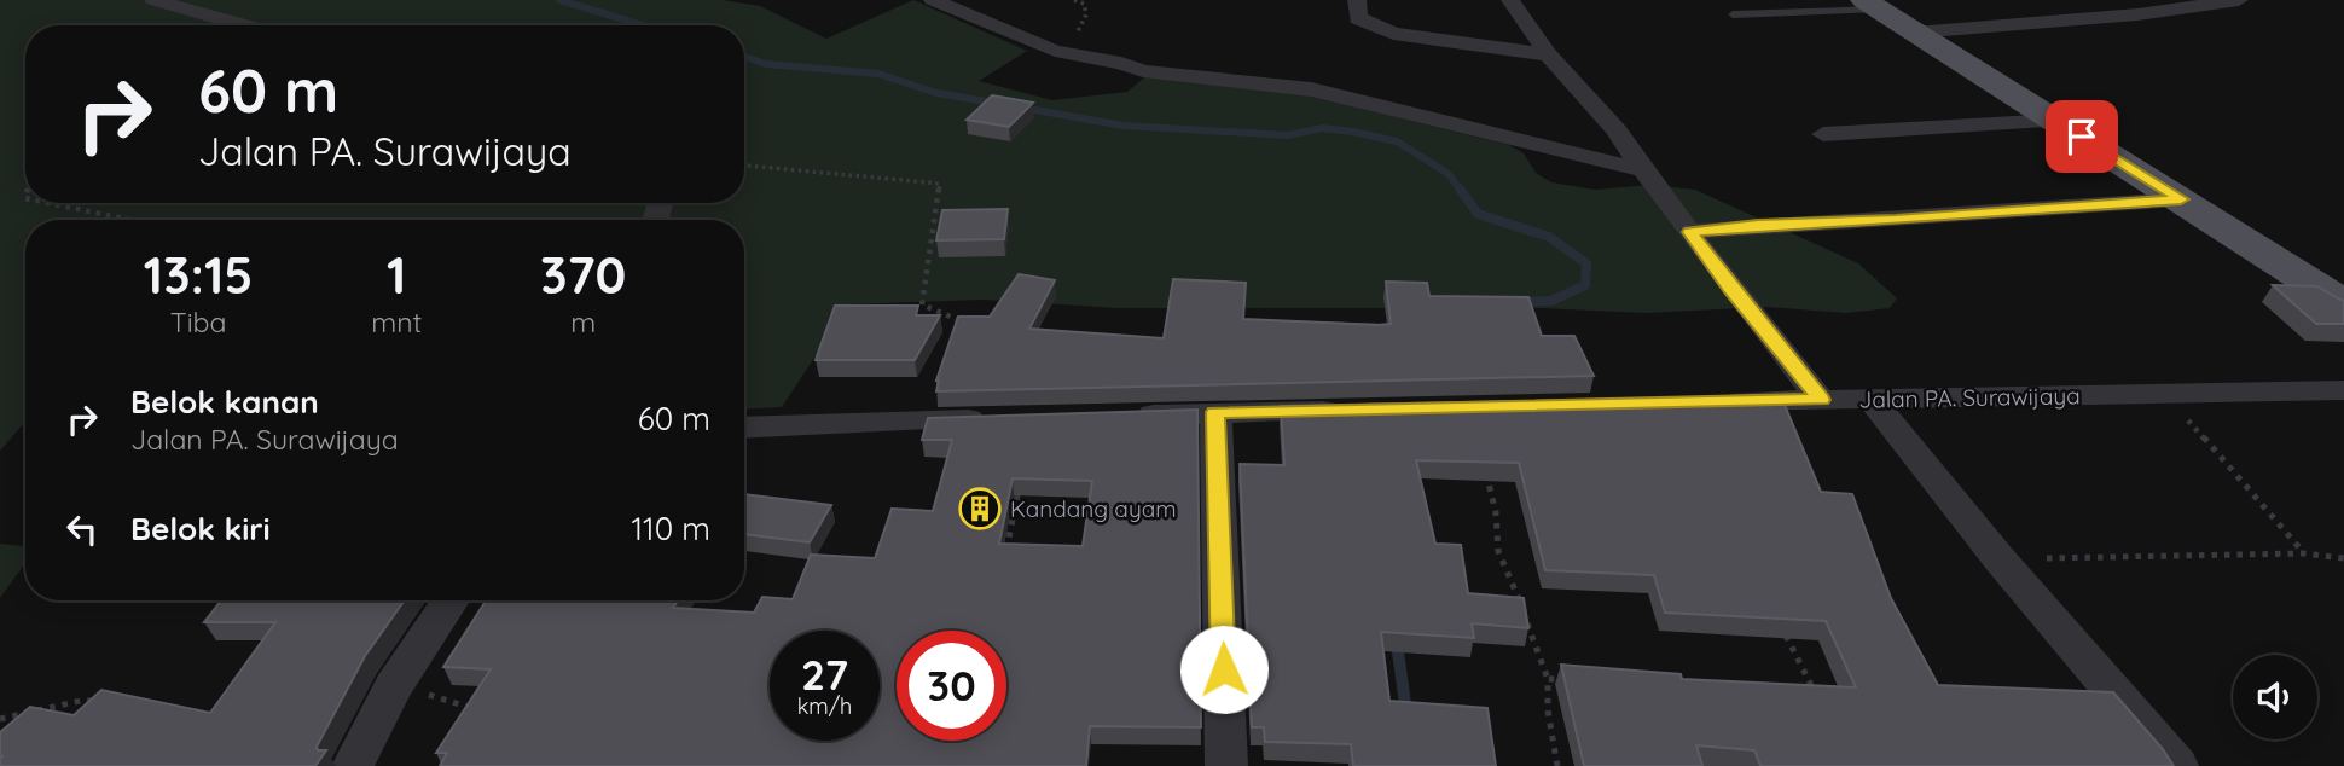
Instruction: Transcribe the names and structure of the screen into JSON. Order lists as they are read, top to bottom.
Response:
{
  "streets": {
    "street": ["Jalan PA. Surawijaya"]
  },
  "places": {
    "building": ["Kandang ayam"]
  },
  "page": {
    "turn": ["60 m", "Jalan PA. Surawijaya"],
    "eta": [
      "13:15",
      "Tiba",
      "1",
      "mnt",
      "370",
      "m"
    ],
    "list": [
      {
        "name": "Belok kanan",
        "note": "Jalan PA. Surawijaya",
        "value": "60 m"
      },
      {
        "name": "Belok kiri",
        "value": "110 m"
      }
    ],
    "speed": "27 km/h",
    "limit": "30"
  }
}
